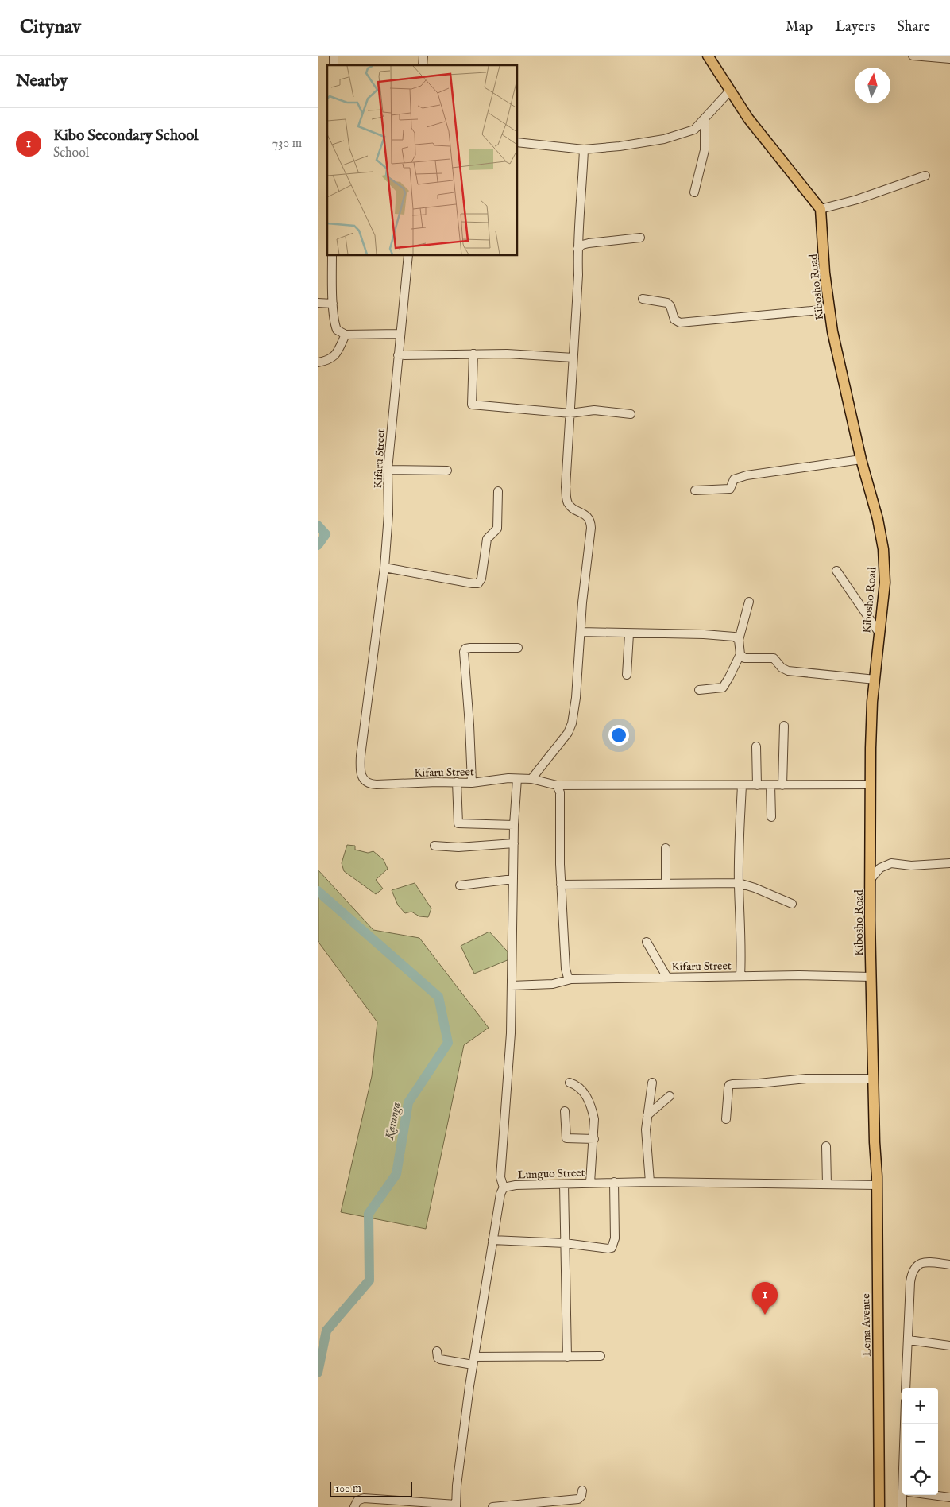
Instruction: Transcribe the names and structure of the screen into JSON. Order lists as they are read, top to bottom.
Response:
{
  "streets": {
    "main road": ["Kibosho Road", "Lema Avenue"],
    "street": ["Kifaru Street", "Lunguo Street"]
  },
  "crossings": [
    ["Kibosho Road", "Kifaru Street"],
    ["Kibosho Road", "Lema Avenue"],
    ["Lunguo Street", "Lema Avenue"]
  ],
  "water": ["Karanga"],
  "scale_bar": "100 m",
  "north": "top",
  "page": {
    "header": "Citynav",
    "nav": ["Map", "Layers", "Share"],
    "heading": "Nearby",
    "list": [
      {
        "mark": "1",
        "name": "Kibo Secondary School",
        "note": "School",
        "value": "730 m"
      }
    ],
    "pins": "1",
    "map_buttons": ["+", "−"],
    "scale": "100 m"
  }
}
